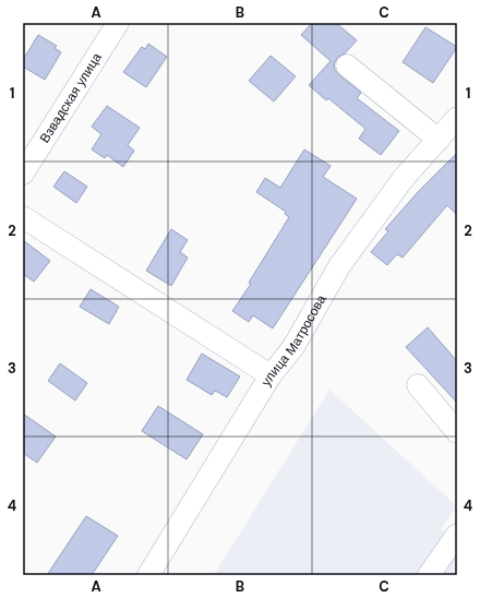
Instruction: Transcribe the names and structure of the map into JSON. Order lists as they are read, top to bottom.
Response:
{
  "streets": {
    "street": ["Взвадская улица", "улица Матросова"]
  },
  "grid": {
    "columns": ["A", "B", "C"],
    "rows": [
      "1",
      "2",
      "3",
      "4"
    ]
  }
}
